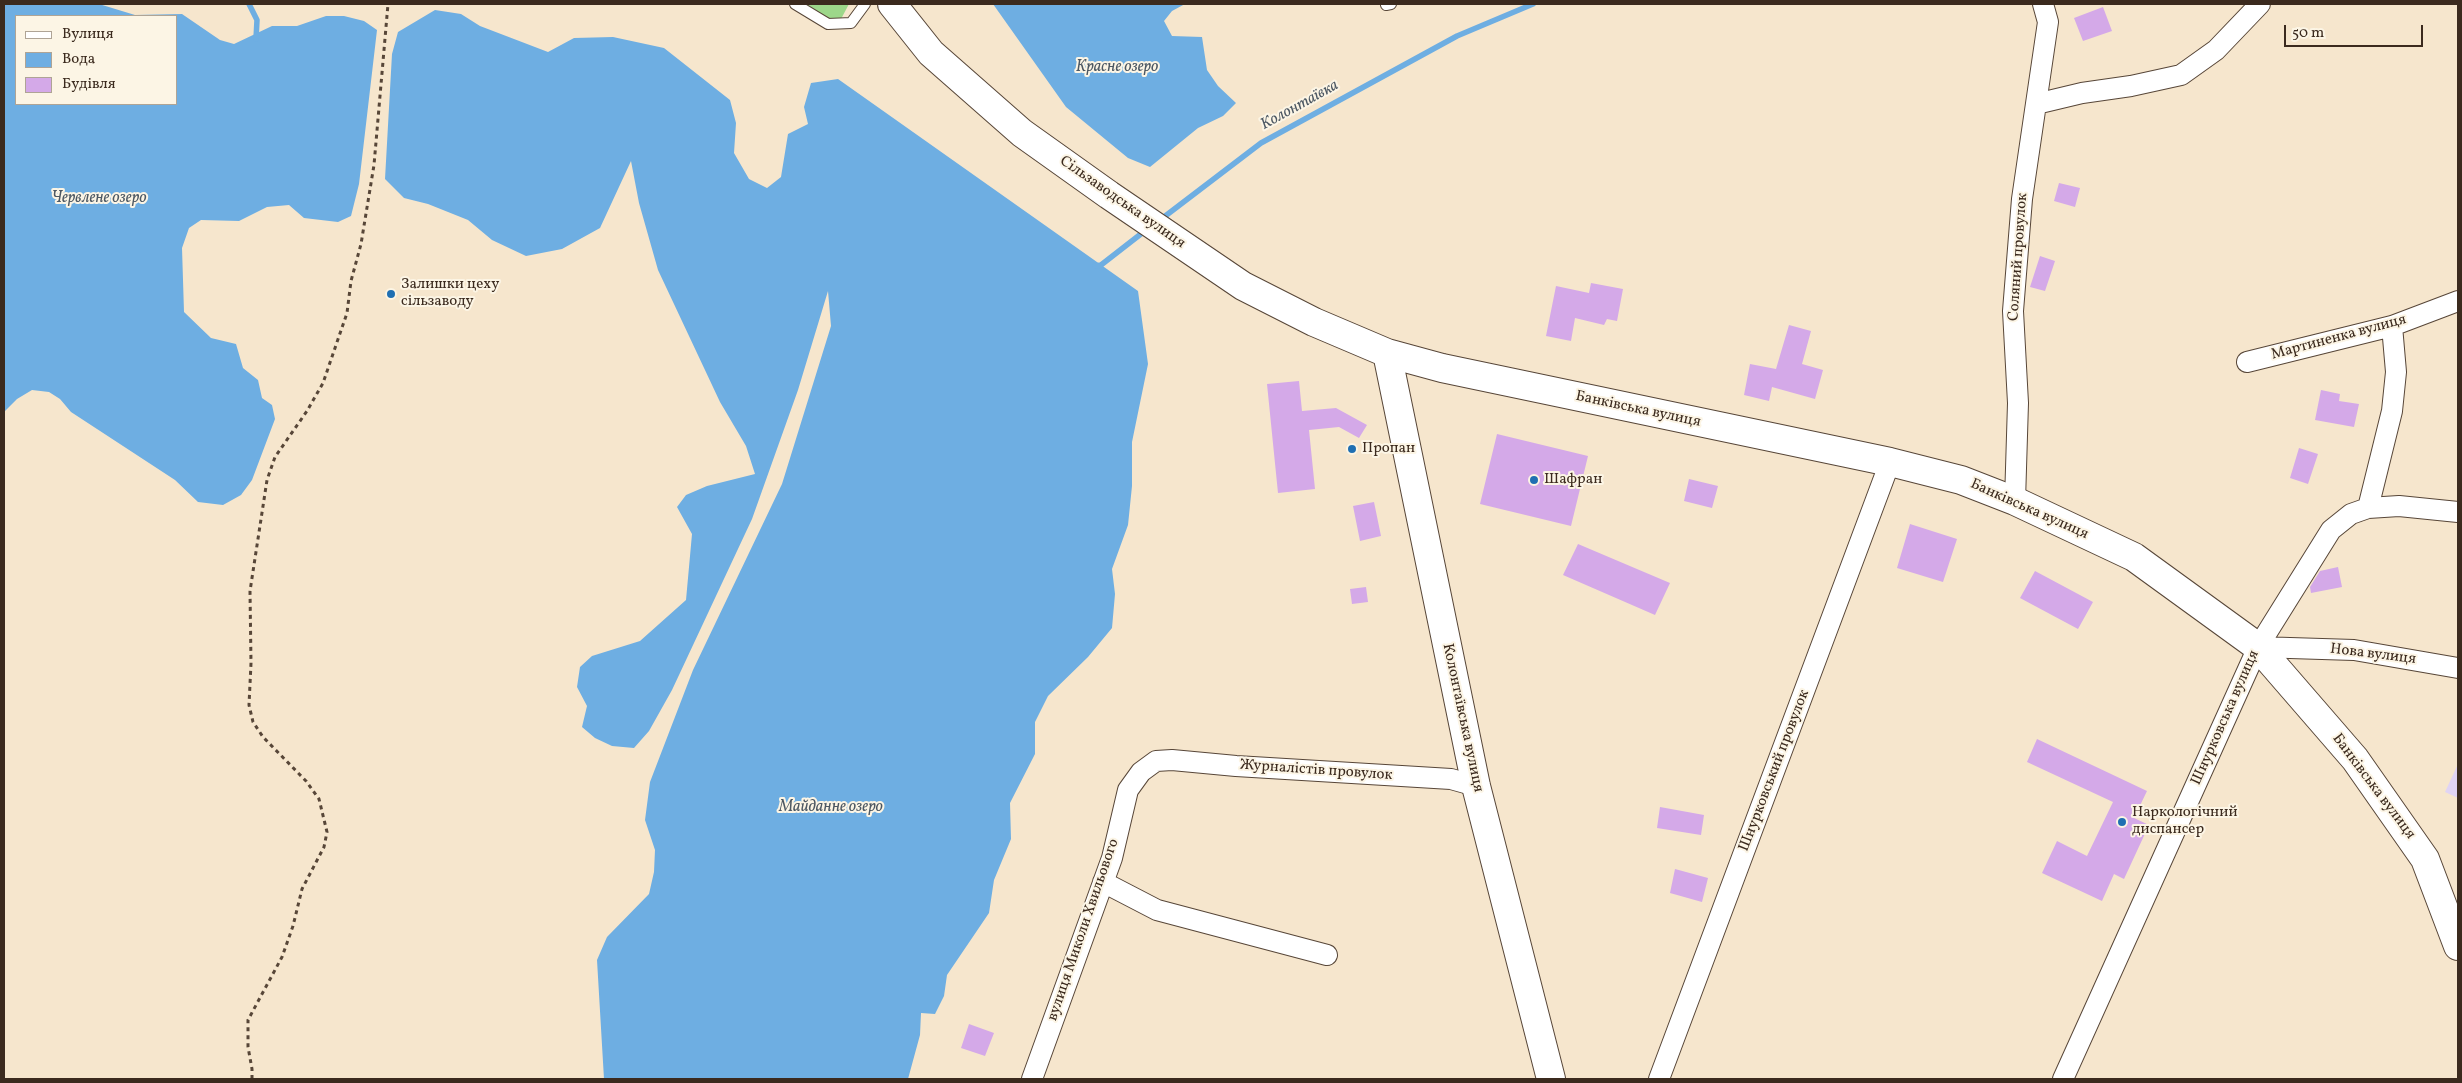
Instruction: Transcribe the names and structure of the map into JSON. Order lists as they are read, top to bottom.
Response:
{
  "streets": {
    "main road": ["Сільзаводська вулиця", "Банківська вулиця", "Колонтаївська вулиця"],
    "street": [
      "Соляний провулок",
      "Мартиненка вулиця",
      "Нова вулиця",
      "Шнурковська вулиця",
      "Журналістів провулок",
      "Шнурковський провулок",
      "вулиця Миколи Хвильового"
    ]
  },
  "crossings": [
    ["Сільзаводська вулиця", "Банківська вулиця"],
    ["Сільзаводська вулиця", "Колонтаївська вулиця"],
    ["Соляний провулок", "Банківська вулиця"],
    ["Банківська вулиця", "Нова вулиця"],
    ["Банківська вулиця", "Колонтаївська вулиця"],
    ["Банківська вулиця", "Шнурковська вулиця"],
    ["Банківська вулиця", "Шнурковський провулок"],
    ["Нова вулиця", "Шнурковська вулиця"],
    ["Колонтаївська вулиця", "Журналістів провулок"],
    ["Журналістів провулок", "вулиця Миколи Хвильового"]
  ],
  "water": [
    "Красне озеро",
    "Колонтаївка",
    "Червлене озеро",
    "Майданне озеро"
  ],
  "places": [
    "Залишки цеху сільзаводу",
    "Пропан",
    "Шафран",
    "Наркологічний диспансер"
  ],
  "legend": ["Вулиця", "Вода", "Будівля"],
  "scale_bar": "50 m"
}
